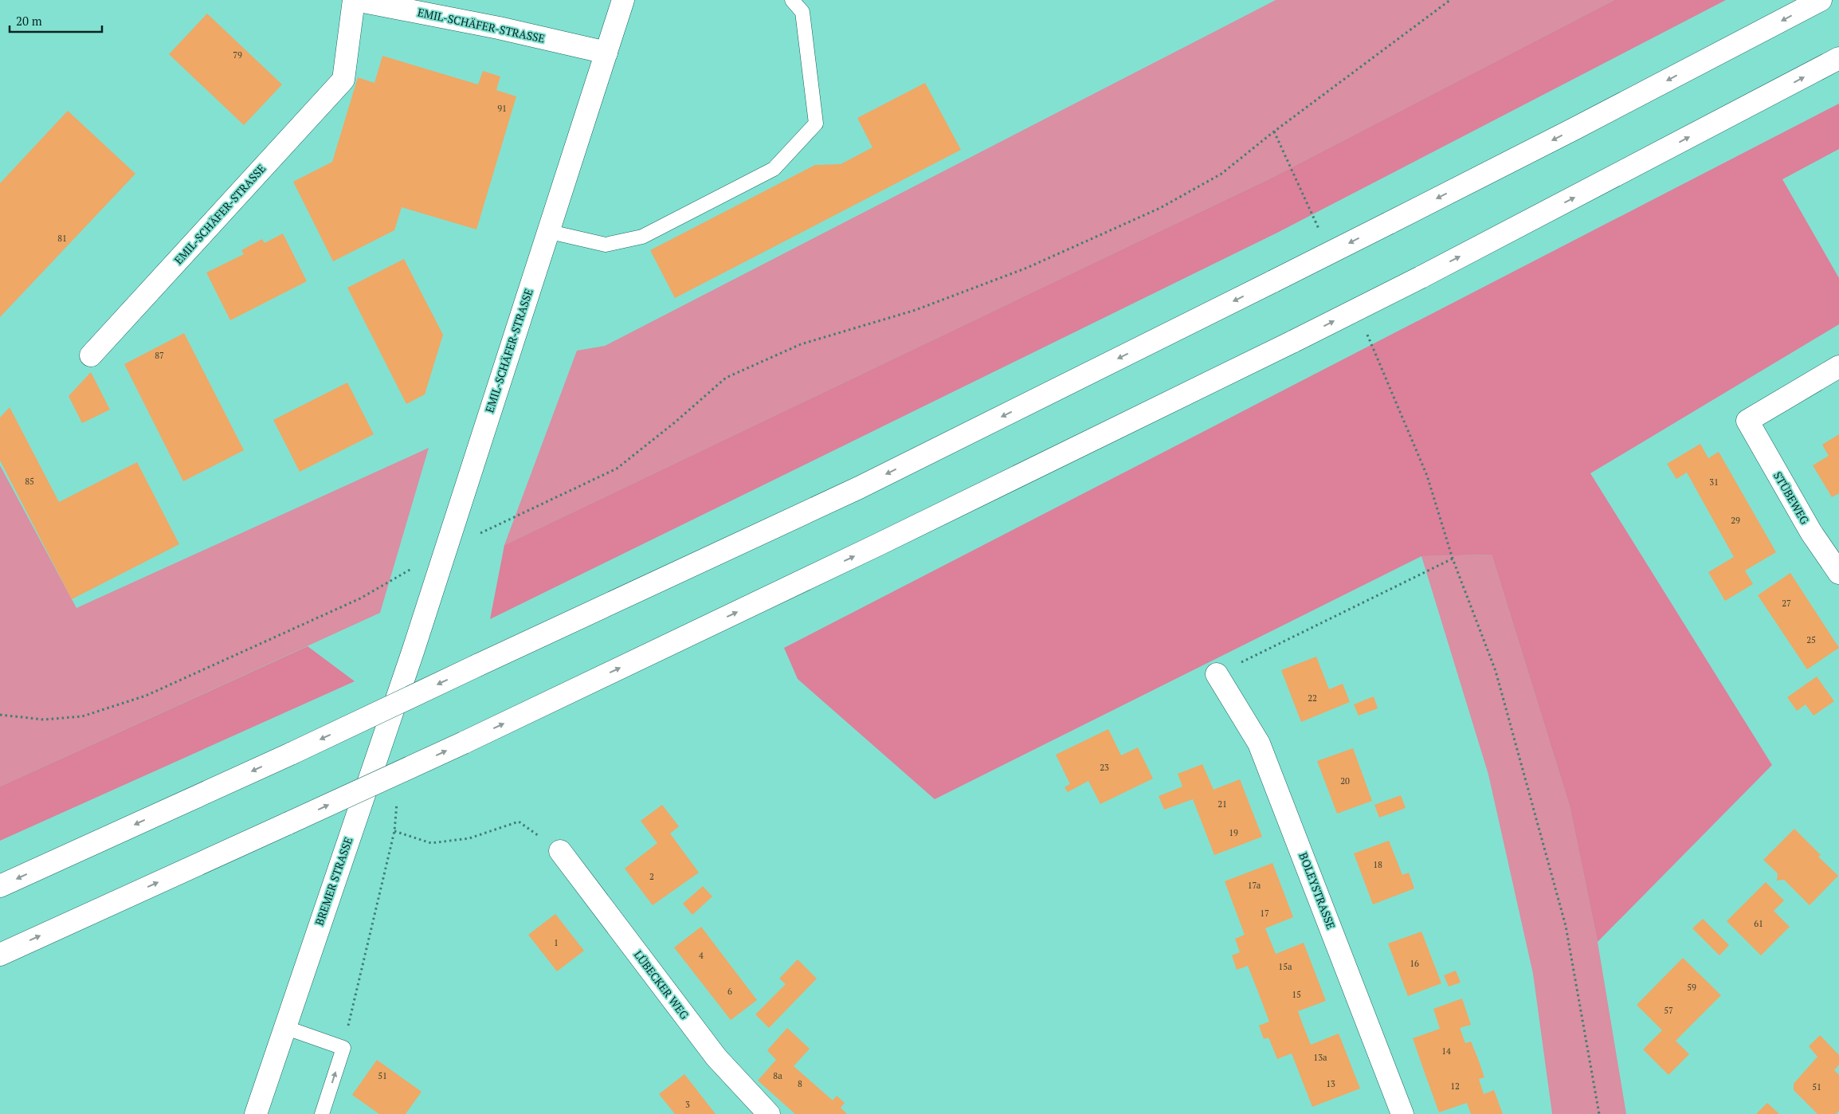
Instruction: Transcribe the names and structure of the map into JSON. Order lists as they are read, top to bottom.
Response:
{
  "streets": {
    "main road": [
      "EMIL-SCHÄFER-STRASSE",
      "STÜBEWEG",
      "BREMER STRASSE",
      "BOLEYSTRASSE",
      "LÜBECKER WEG"
    ]
  },
  "crossings": [
    ["EMIL-SCHÄFER-STRASSE", "BREMER STRASSE"]
  ],
  "house_numbers": [
    "79",
    "91",
    "81",
    "87",
    "85",
    "31",
    "29",
    "27",
    "25",
    "22",
    "23",
    "20",
    "21",
    "19",
    "18",
    "2",
    "17a",
    "17",
    "61",
    "1",
    "4",
    "16",
    "15a",
    "59",
    "6",
    "15",
    "57",
    "14",
    "13a",
    "51",
    "8a",
    "8",
    "13",
    "12",
    "51",
    "3"
  ],
  "scale_bar": "20 m"
}
